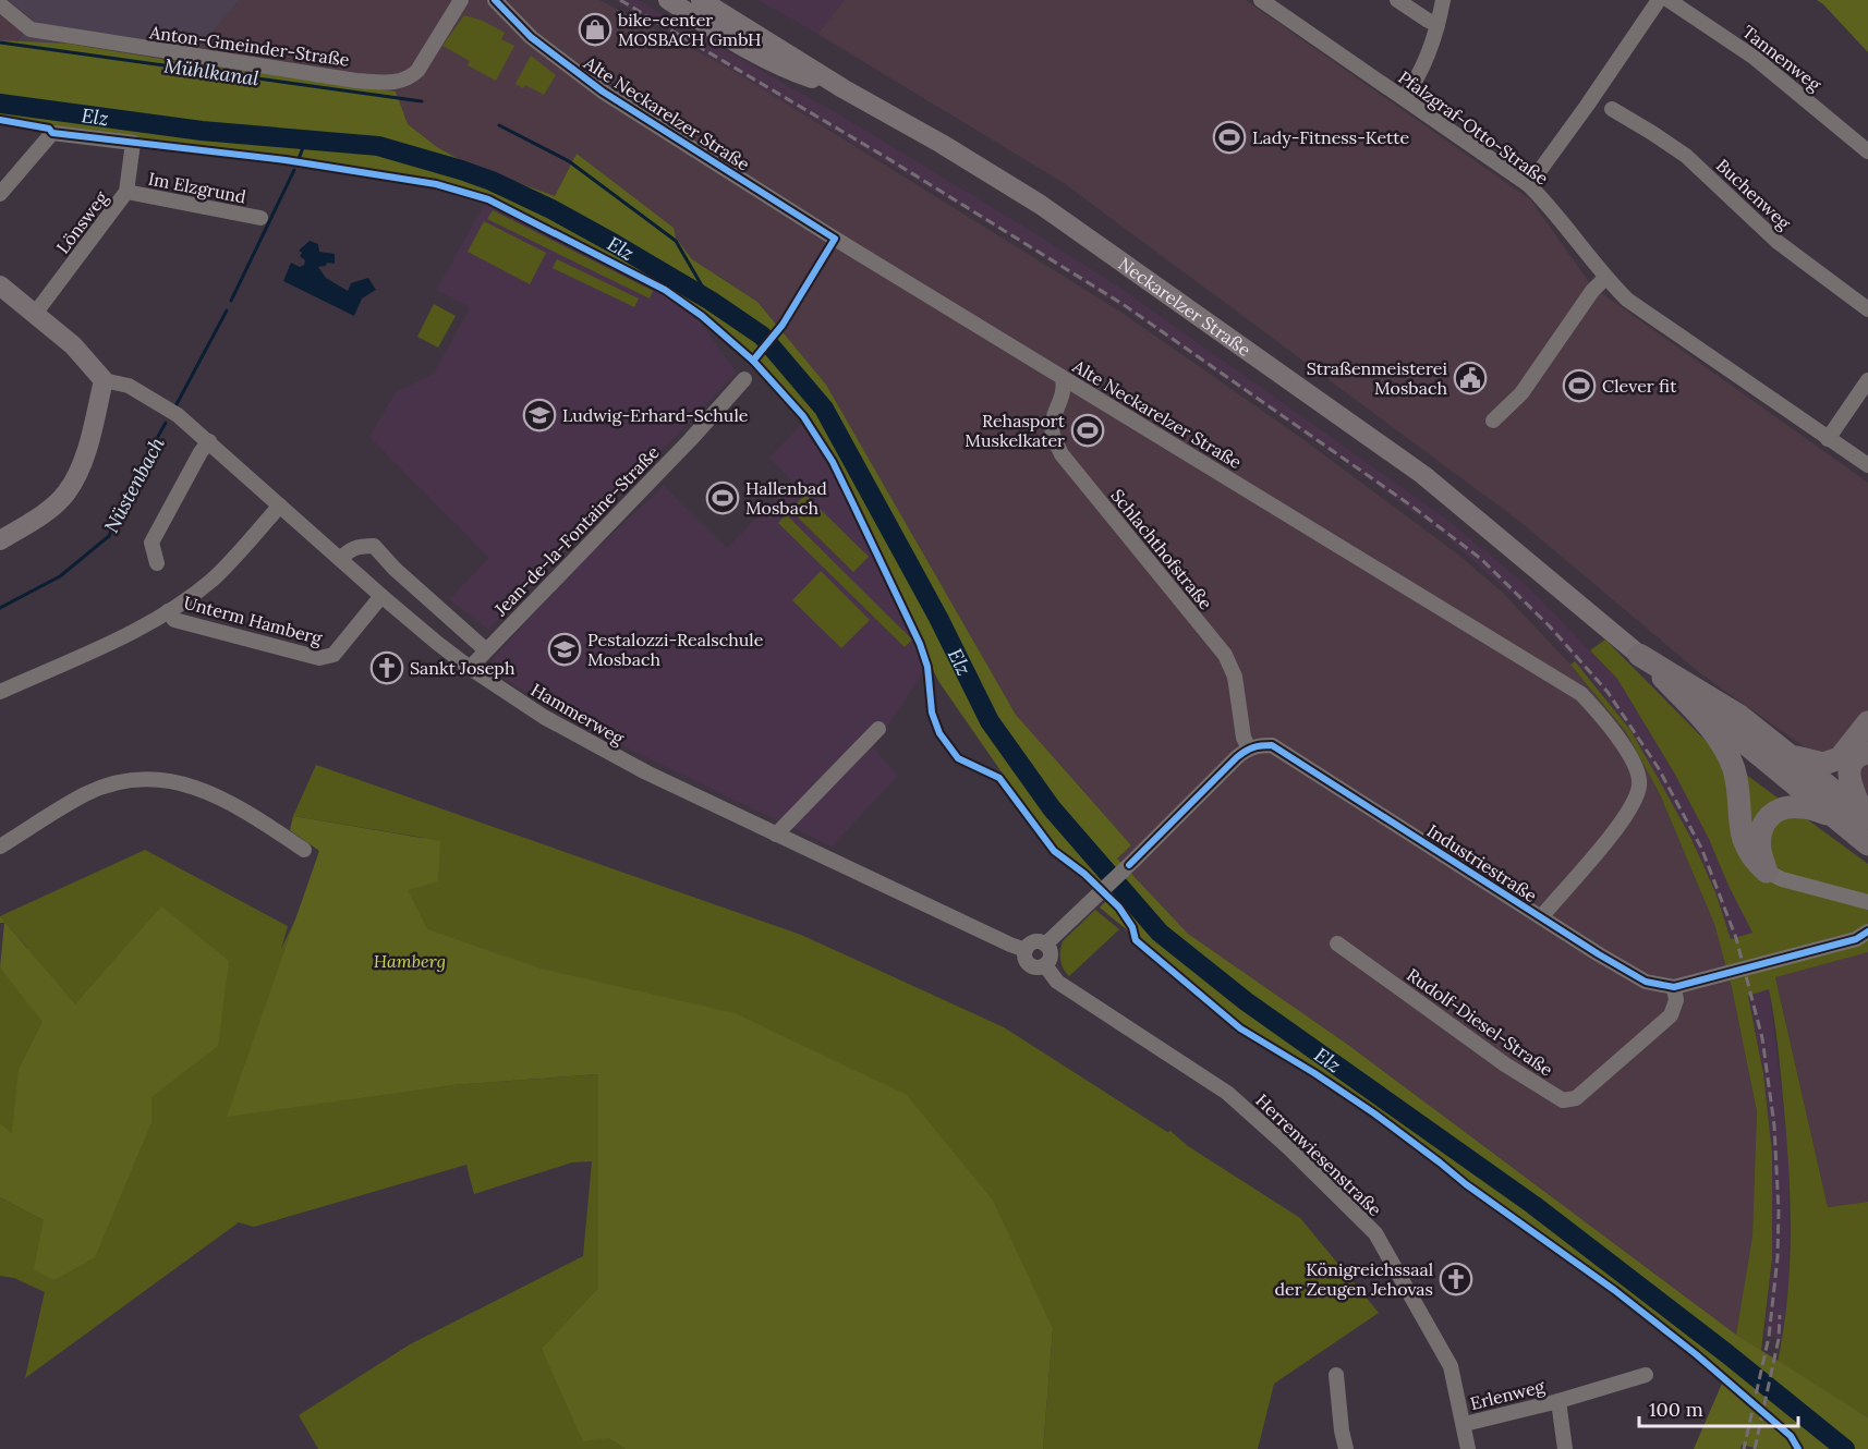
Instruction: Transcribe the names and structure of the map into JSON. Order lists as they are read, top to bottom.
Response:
{
  "streets": {
    "main road": ["Neckarelzer Straße"],
    "street": [
      "Anton-Gmeinder-Straße",
      "Tannenweg",
      "Alte Neckarelzer Straße",
      "Pfalzgraf-Otto-Straße",
      "Im Elzgrund",
      "Buchenweg",
      "Lönsweg",
      "Jean-de-la-Fontaine-Straße",
      "Schlachthofstraße",
      "Unterm Hamberg",
      "Hammerweg",
      "Industriestraße",
      "Rudolf-Diesel-Straße",
      "Herrenwiesenstraße",
      "Erlenweg"
    ]
  },
  "crossings": [
    ["Alte Neckarelzer Straße", "Schlachthofstraße"],
    ["Alte Neckarelzer Straße", "Industriestraße"],
    ["Im Elzgrund", "Lönsweg"],
    ["Jean-de-la-Fontaine-Straße", "Hammerweg"],
    ["Schlachthofstraße", "Industriestraße"],
    ["Unterm Hamberg", "Hammerweg"],
    ["Hammerweg", "Herrenwiesenstraße"],
    ["Industriestraße", "Rudolf-Diesel-Straße"],
    ["Herrenwiesenstraße", "Erlenweg"]
  ],
  "water": ["Mühlkanal", "Elz", "Nüstenbach"],
  "parks": ["Hamberg"],
  "places": {
    "shop": ["bike-center MOSBACH GmbH"],
    "sports": [
      "Lady-Fitness-Kette",
      "Clever fit",
      "Rehasport Muskelkater",
      "Hallenbad Mosbach"
    ],
    "public building": ["Straßenmeisterei Mosbach"],
    "school or university": ["Ludwig-Erhard-Schule", "Pestalozzi-Realschule Mosbach"],
    "church": ["Sankt Joseph", "Königreichssaal der Zeugen Jehovas"]
  },
  "scale_bar": "100 m"
}
